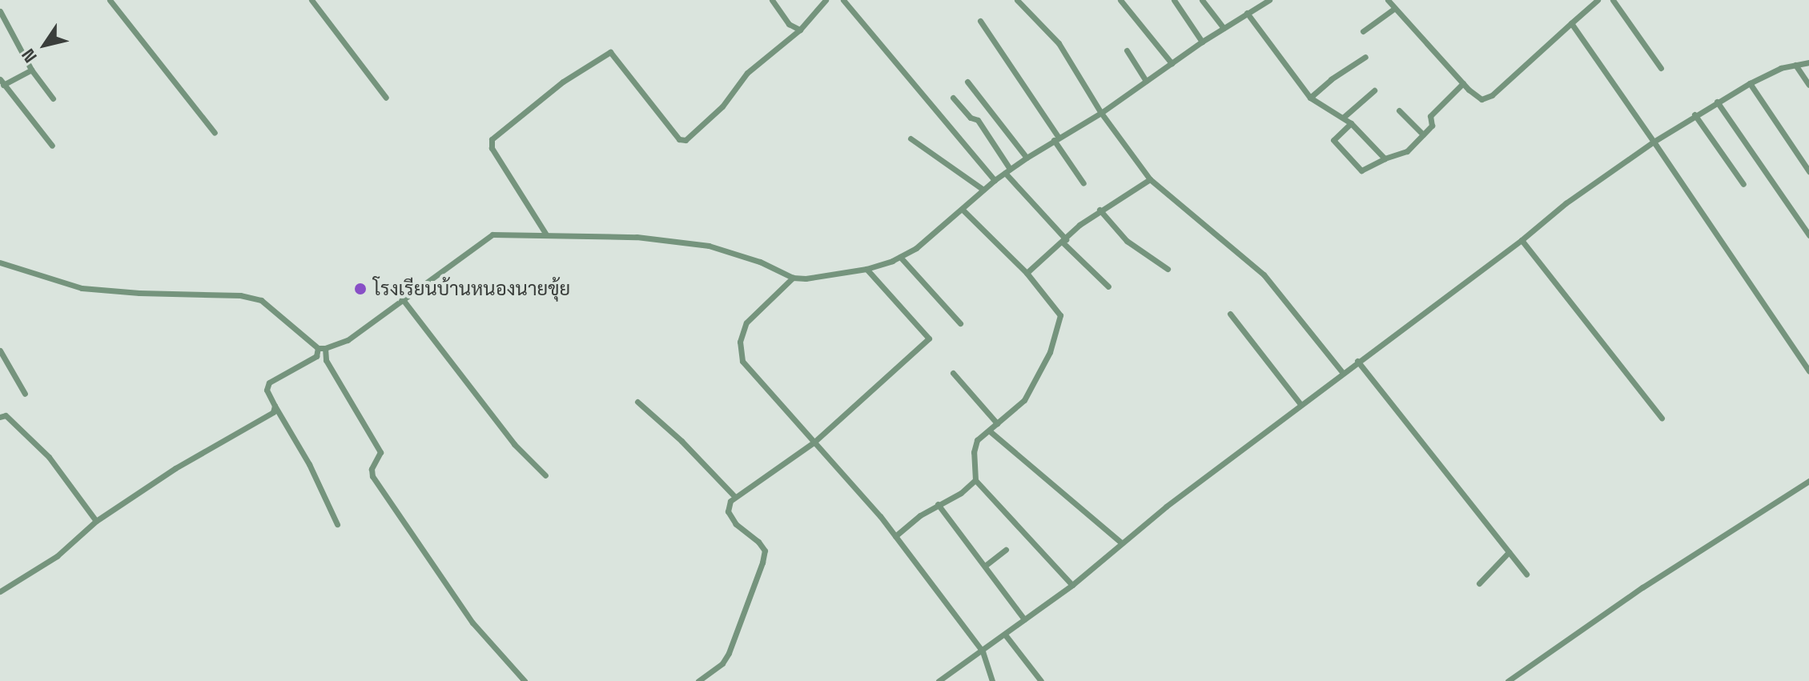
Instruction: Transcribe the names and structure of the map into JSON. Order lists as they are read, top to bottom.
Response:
{
  "places": ["โรงเรียนบ้านหนองนายขุ้ย"],
  "north": "bottom left"
}
